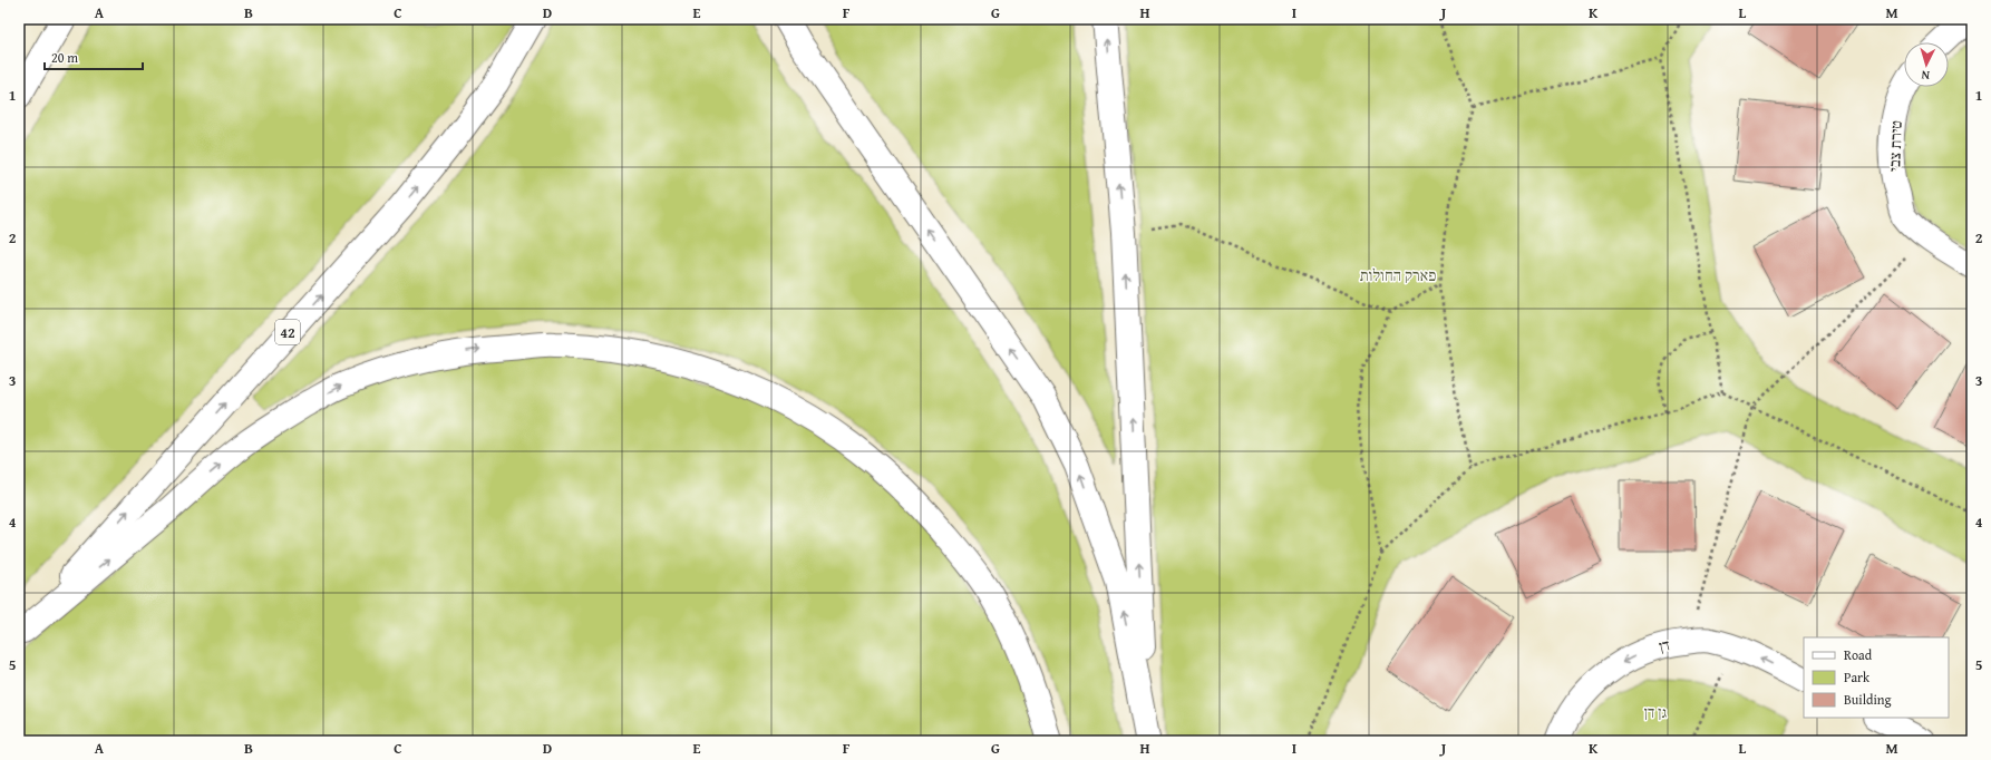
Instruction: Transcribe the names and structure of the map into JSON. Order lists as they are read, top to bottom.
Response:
{
  "streets": {
    "main road": ["טירת צבי", "42", "דן"]
  },
  "one_way": ["דן"],
  "parks": ["פארק החולות", "גן דן"],
  "legend": ["Road", "Park", "Building"],
  "scale_bar": "20 m",
  "north": "bottom",
  "grid": {
    "columns": [
      "A",
      "B",
      "C",
      "D",
      "E",
      "F",
      "G",
      "H",
      "I",
      "J",
      "K",
      "L",
      "M"
    ],
    "rows": [
      "1",
      "2",
      "3",
      "4",
      "5"
    ]
  }
}
